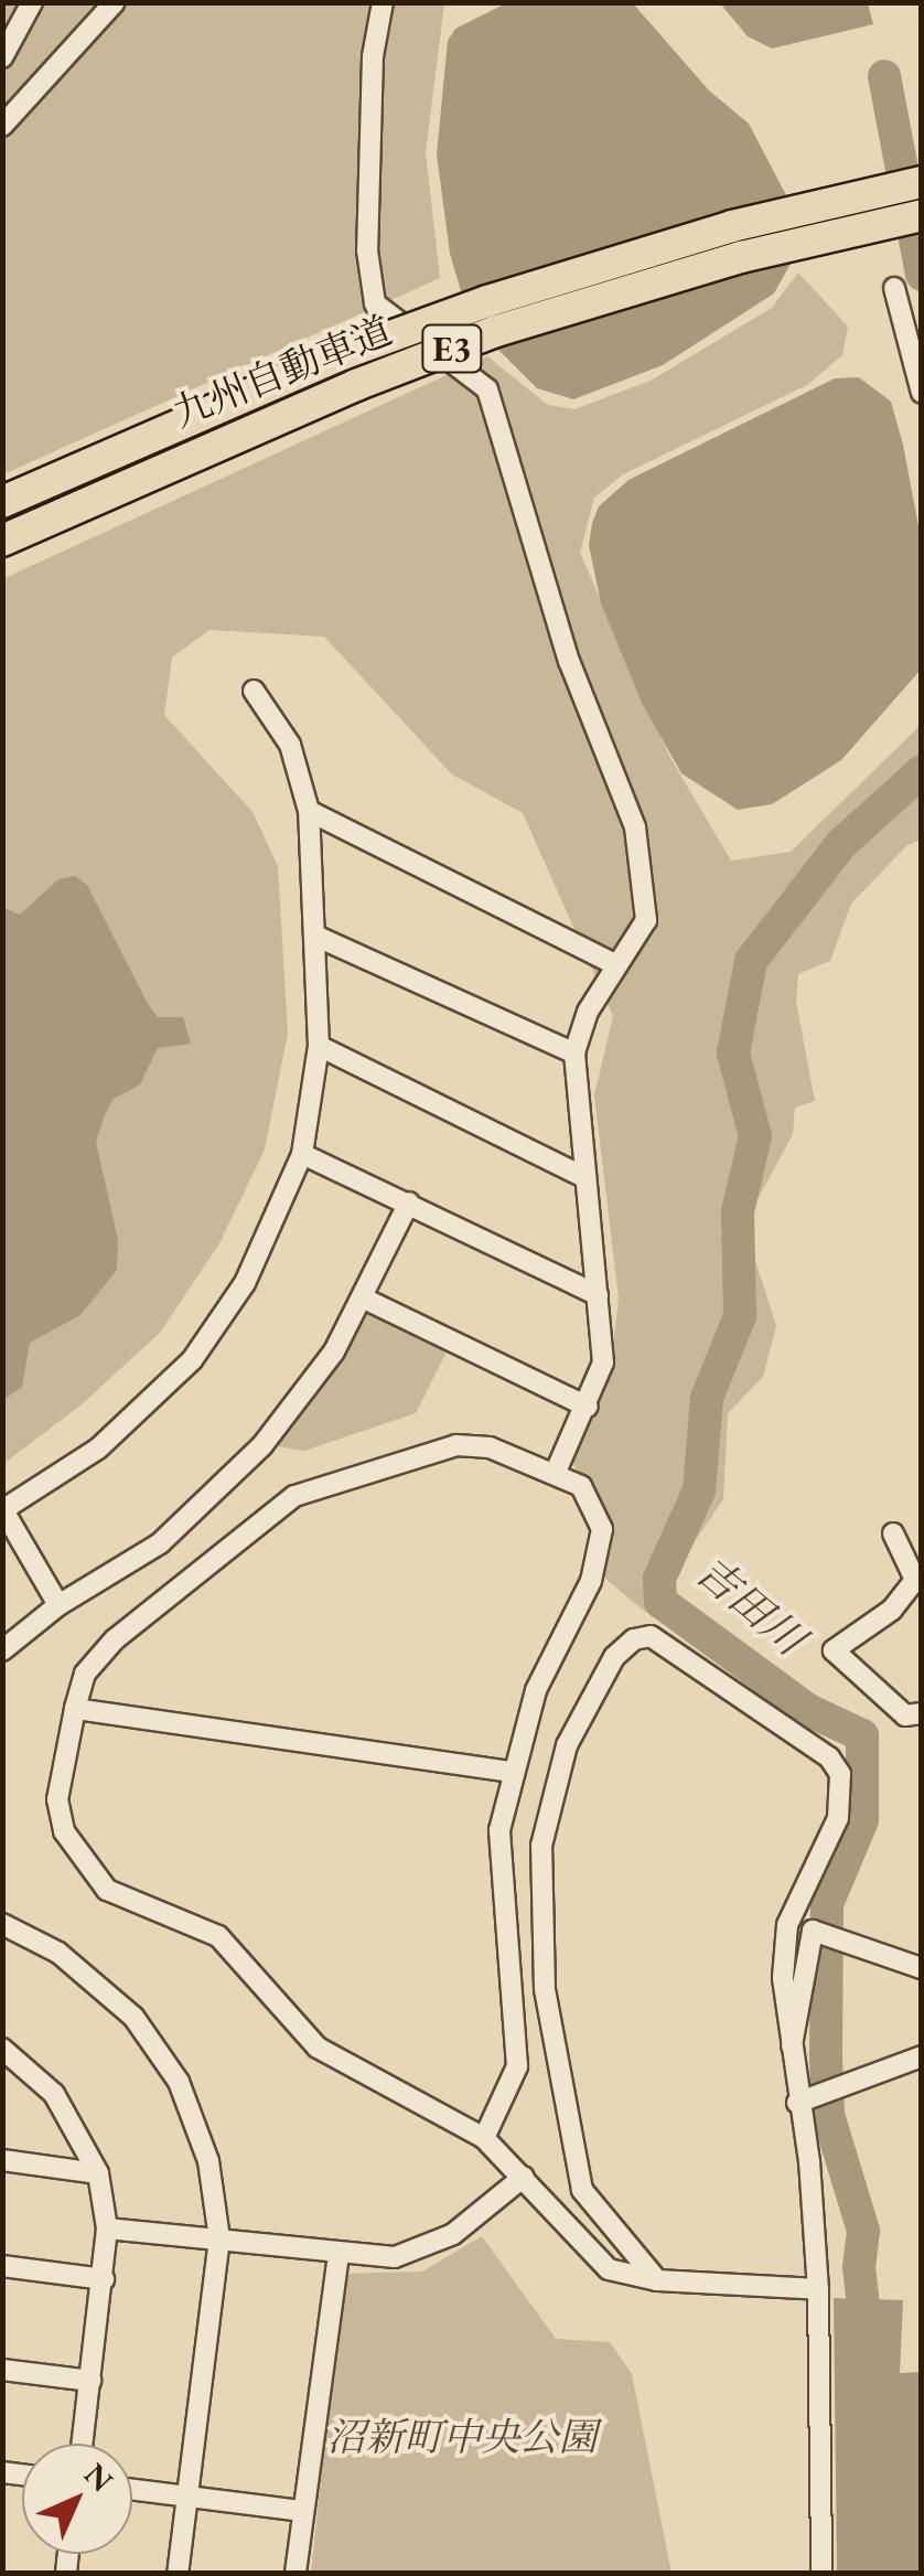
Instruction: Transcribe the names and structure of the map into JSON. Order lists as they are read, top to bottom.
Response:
{
  "streets": {
    "highway": ["E3", "九州自動車道"]
  },
  "water": ["吉田川"],
  "parks": ["沼新町中央公園"],
  "north": "top right"
}
